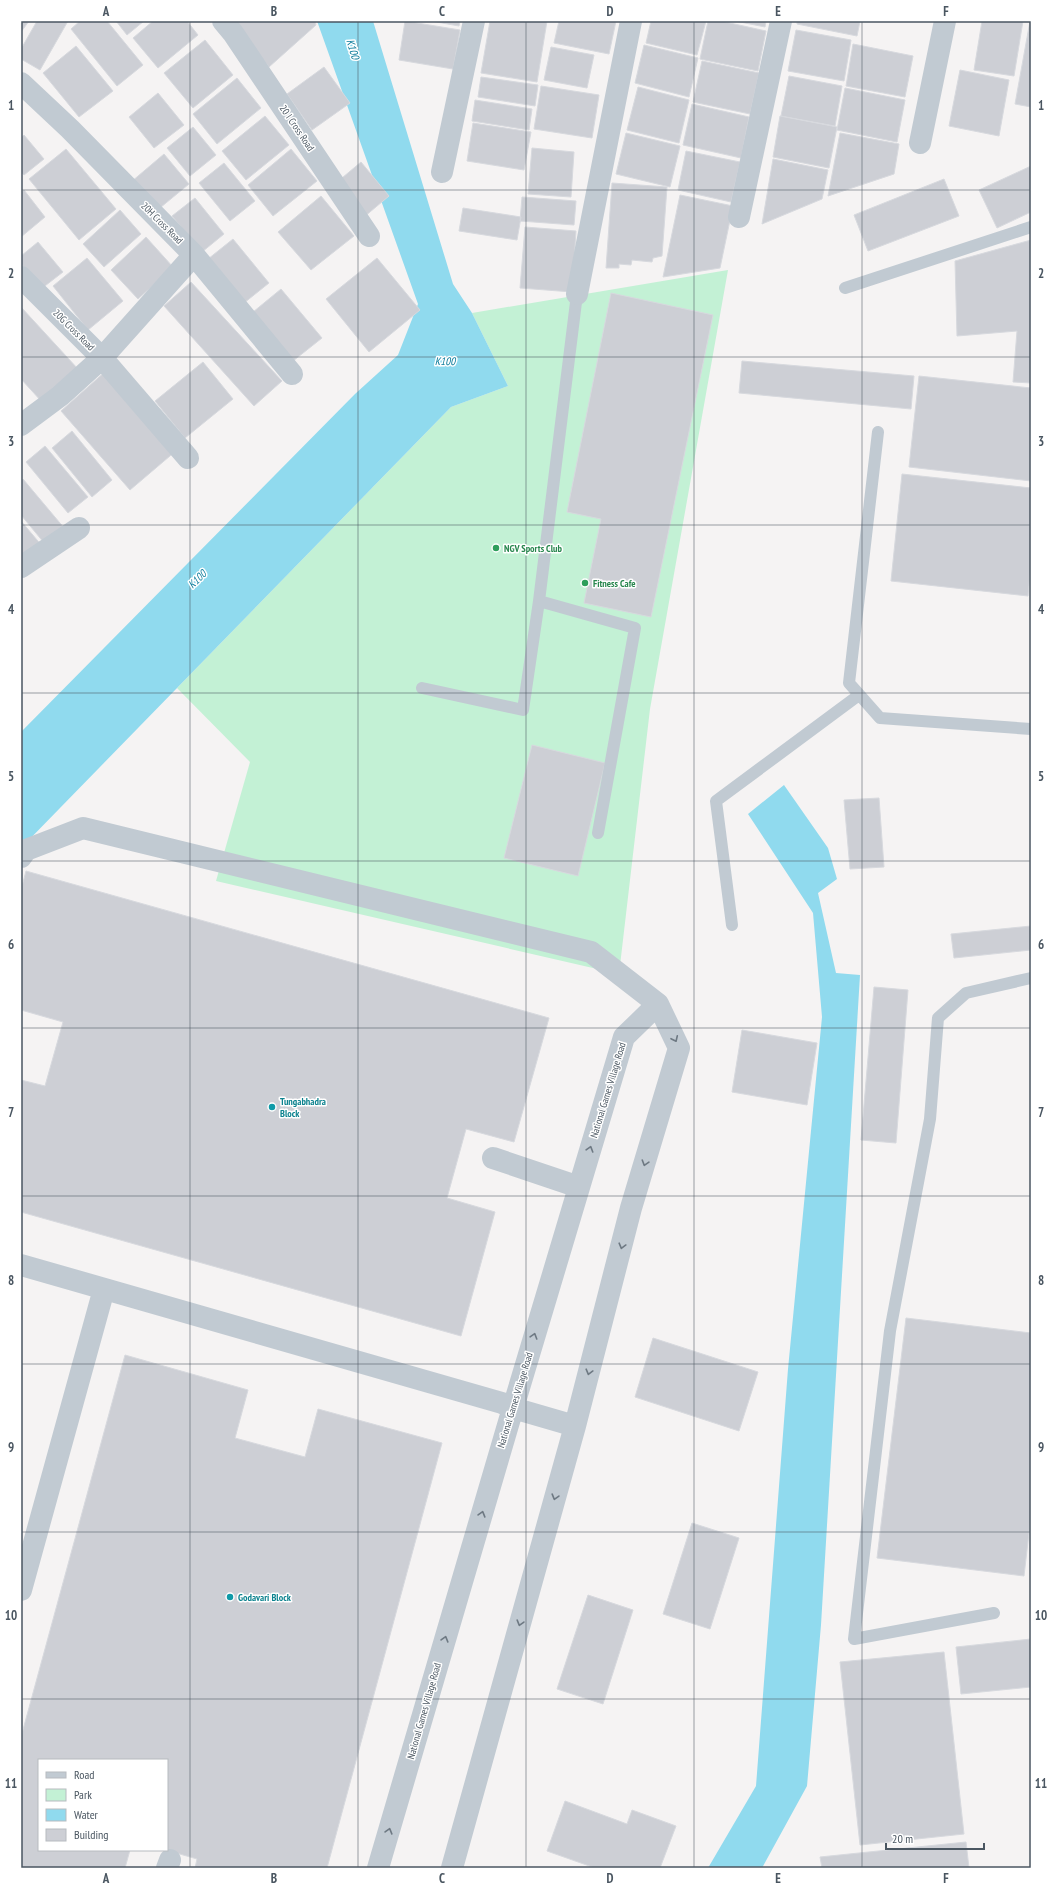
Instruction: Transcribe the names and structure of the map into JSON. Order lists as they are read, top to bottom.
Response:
{
  "streets": {
    "street": [
      "20 I Cross Road",
      "20H Cross Road",
      "20G Cross Road",
      "National Games Village Road"
    ]
  },
  "water": ["K100"],
  "places": [
    "NGV Sports Club",
    "Fitness Cafe",
    "Tungabhadra Block",
    "Godavari Block"
  ],
  "legend": [
    "Road",
    "Park",
    "Water",
    "Building"
  ],
  "scale_bar": "20 m",
  "grid": {
    "columns": [
      "A",
      "B",
      "C",
      "D",
      "E",
      "F"
    ],
    "rows": [
      "1",
      "2",
      "3",
      "4",
      "5",
      "6",
      "7",
      "8",
      "9",
      "10",
      "11"
    ]
  }
}
